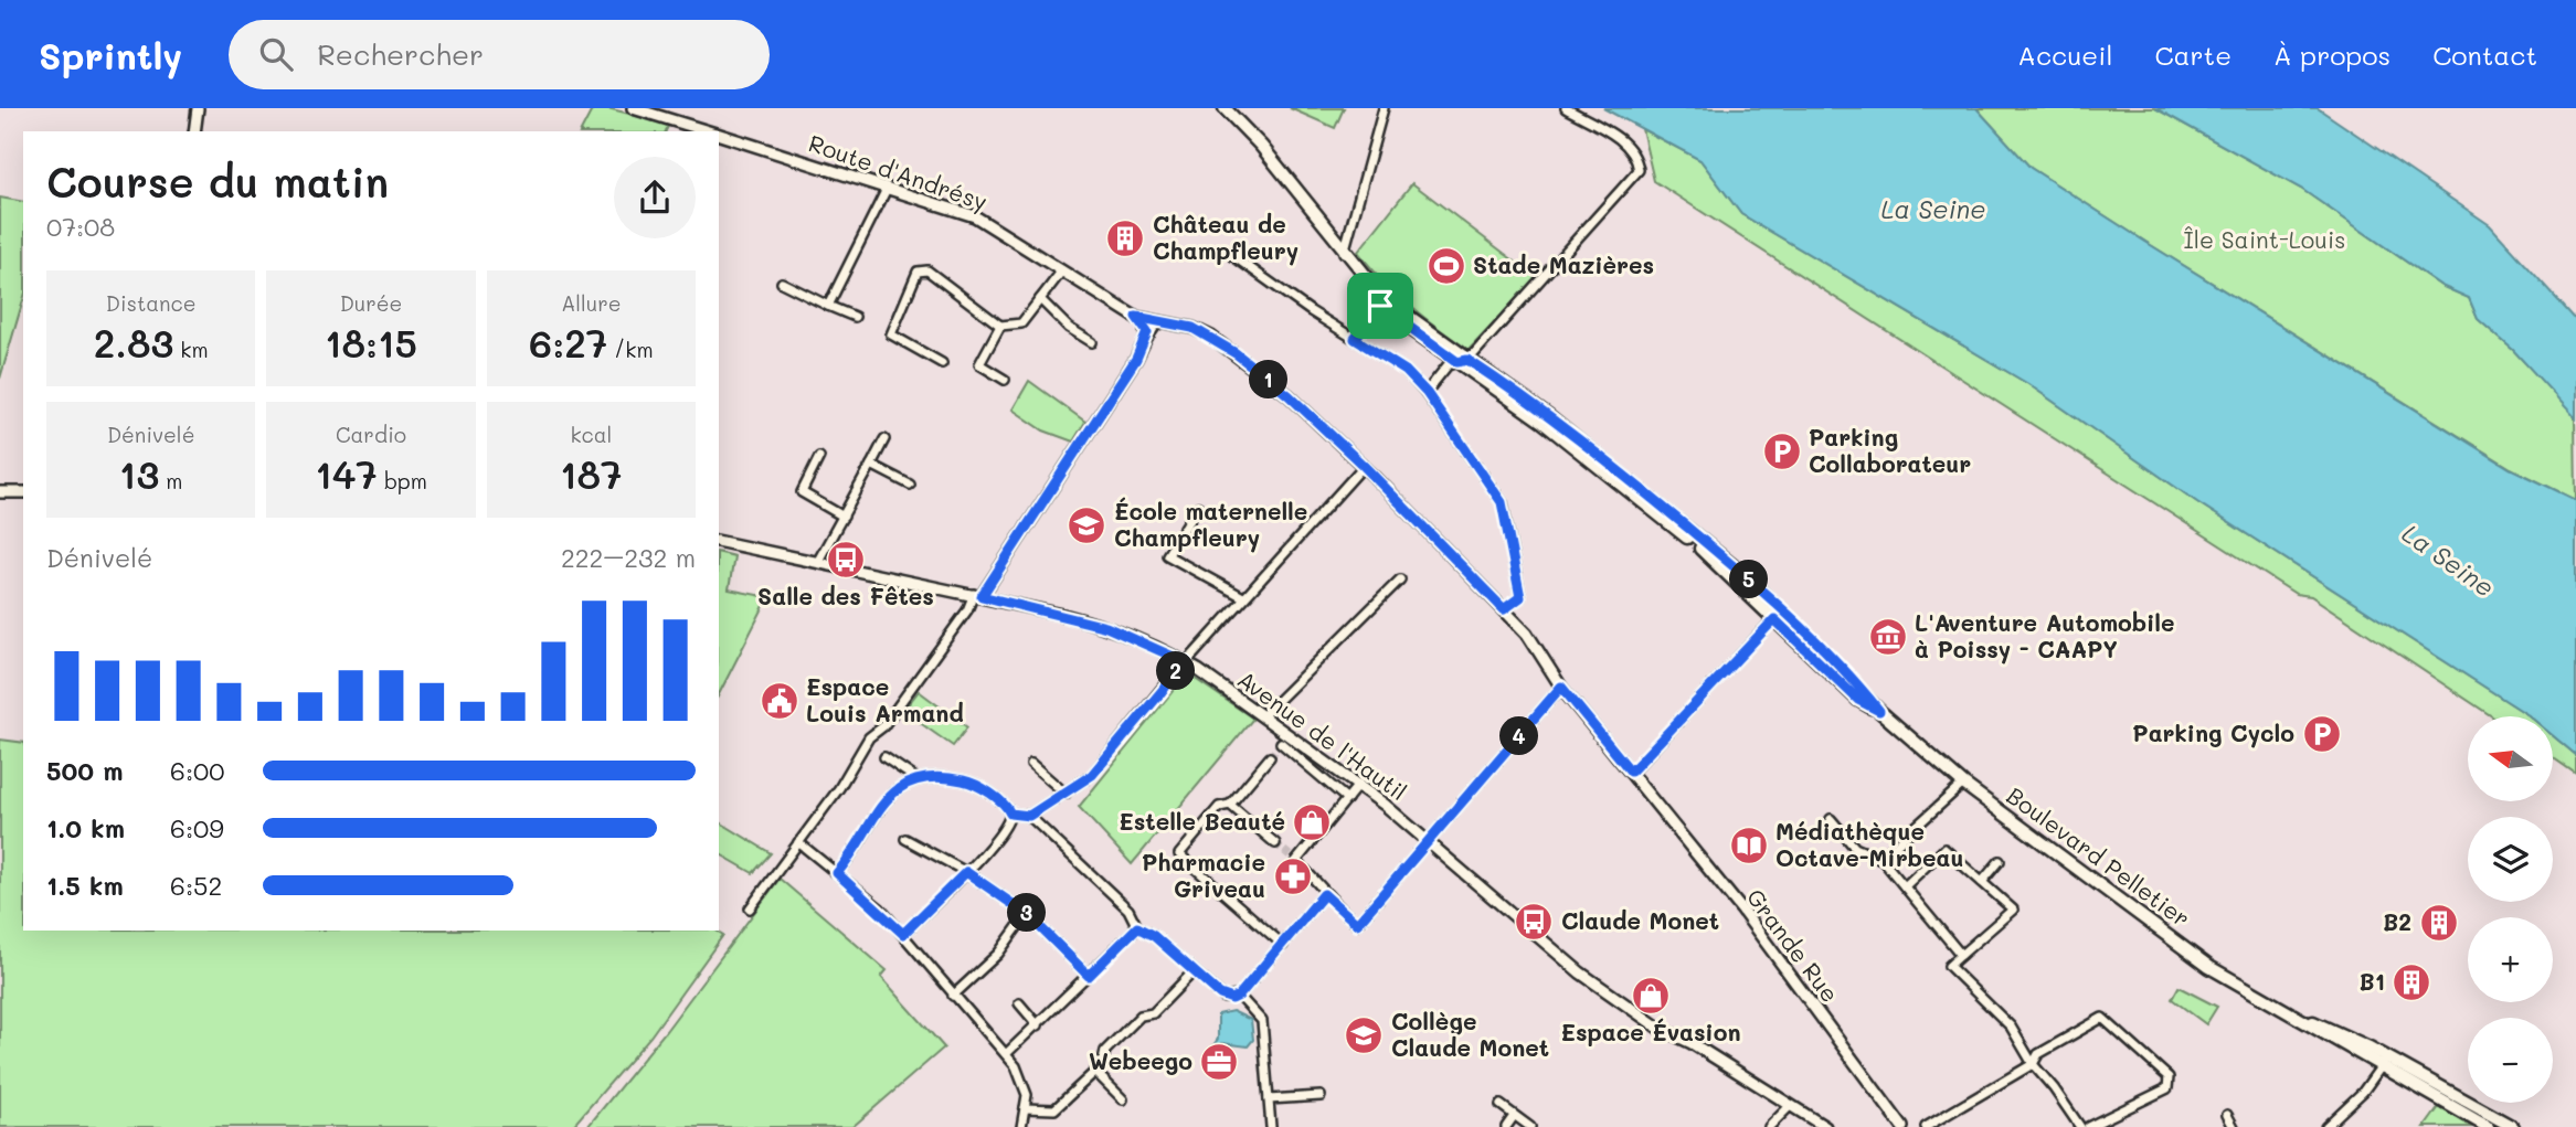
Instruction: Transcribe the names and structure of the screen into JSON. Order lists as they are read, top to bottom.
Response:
{
  "streets": {
    "main road": ["Boulevard Pelletier"],
    "street": ["Route d'Andrésy", "Avenue de l'Hautil", "Grande Rue"]
  },
  "crossings": [
    ["Route d'Andrésy", "Grande Rue"]
  ],
  "water": ["La Seine"],
  "parks": ["Île Saint-Louis"],
  "places": {
    "building": ["Château de Champfleury", "B2", "B1"],
    "sports": ["Stade Mazières"],
    "parking": ["Parking Collaborateur", "Parking Cyclo"],
    "school or university": ["École maternelle Champfleury", "Collège Claude Monet"],
    "bus stop": ["Salle des Fêtes", "Claude Monet"],
    "museum": ["L'Aventure Automobile à Poissy - CAAPY"],
    "public building": ["Espace Louis Armand"],
    "shop": ["Estelle Beauté", "Espace Évasion"],
    "library": ["Médiathèque Octave-Mirbeau"],
    "pharmacy": ["Pharmacie Griveau"],
    "office": ["Webeego"]
  },
  "north": "left",
  "page": {
    "header": "Sprintly",
    "search": "Rechercher",
    "nav": [
      "Accueil",
      "Carte",
      "À propos",
      "Contact"
    ],
    "heading": ["Course du matin", "07:08"],
    "stats": [
      ["Distance", "2.83 km"],
      ["Durée", "18:15"],
      ["Allure", "6:27 /km"],
      ["Dénivelé", "13 m"],
      ["Cardio", "147 bpm"],
      ["kcal", "187"]
    ],
    "pins": [
      "1",
      "5",
      "2",
      "4",
      "3"
    ],
    "chart": ["Dénivelé", "222–232 m"],
    "map_buttons": ["+", "−"],
    "list": [
      {
        "name": "500 m",
        "note": "6:00"
      },
      {
        "name": "1.0 km",
        "note": "6:09"
      },
      {
        "name": "1.5 km",
        "note": "6:52"
      }
    ]
  }
}
